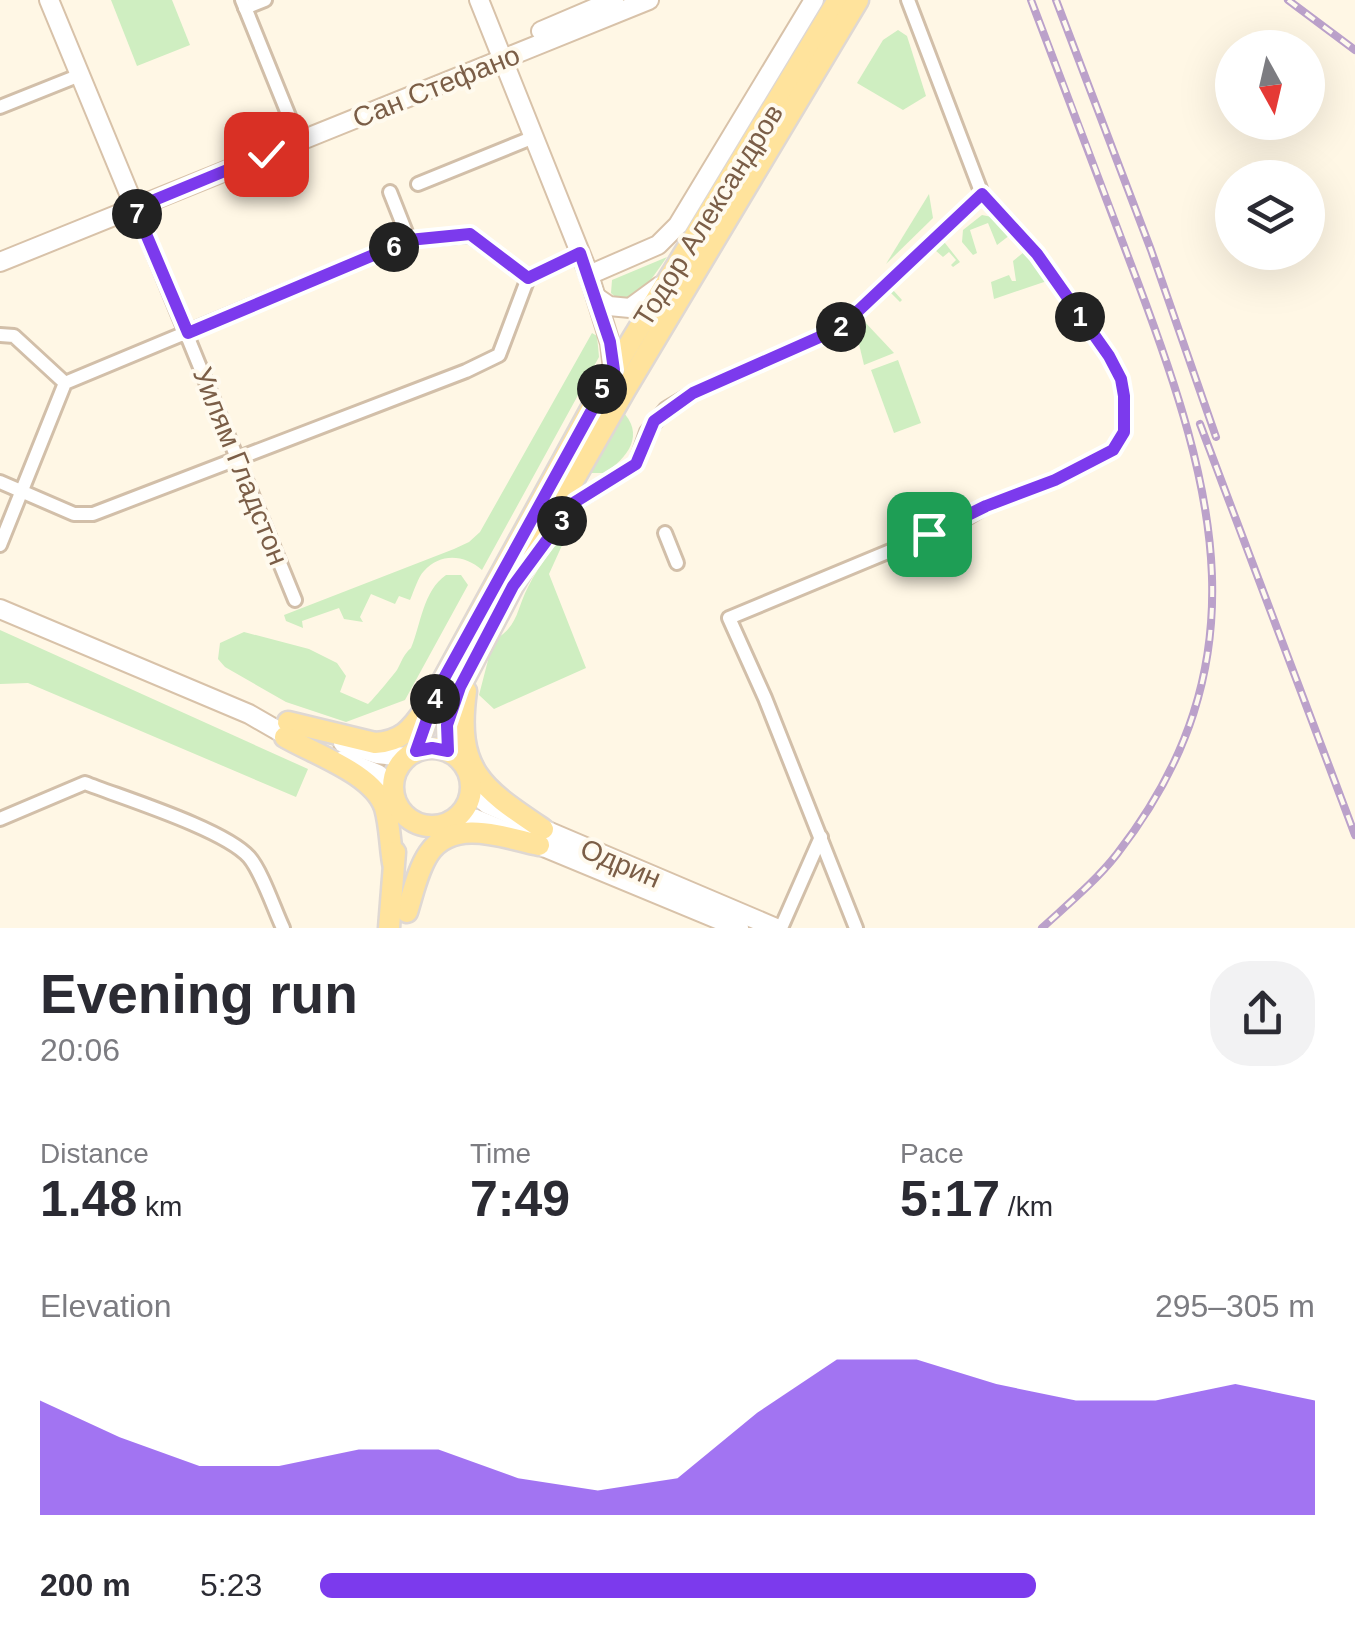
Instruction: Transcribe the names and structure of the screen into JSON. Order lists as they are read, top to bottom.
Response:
{
  "streets": {
    "main road": [
      "Сан Стефано",
      "Тодор Александров",
      "Уилям Гладстон",
      "Одрин"
    ]
  },
  "crossings": [
    ["Сан Стефано", "Уилям Гладстон"],
    ["Тодор Александров", "Одрин"]
  ],
  "north": "bottom",
  "page": {
    "pins": [
      "7",
      "6",
      "1",
      "2",
      "5",
      "3",
      "4"
    ],
    "heading": ["Evening run", "20:06"],
    "stats": [
      ["Distance", "1.48 km"],
      ["Time", "7:49"],
      ["Pace", "5:17 /km"]
    ],
    "chart": ["Elevation", "295–305 m"],
    "list": [
      {
        "name": "200 m",
        "note": "5:23"
      }
    ]
  }
}
